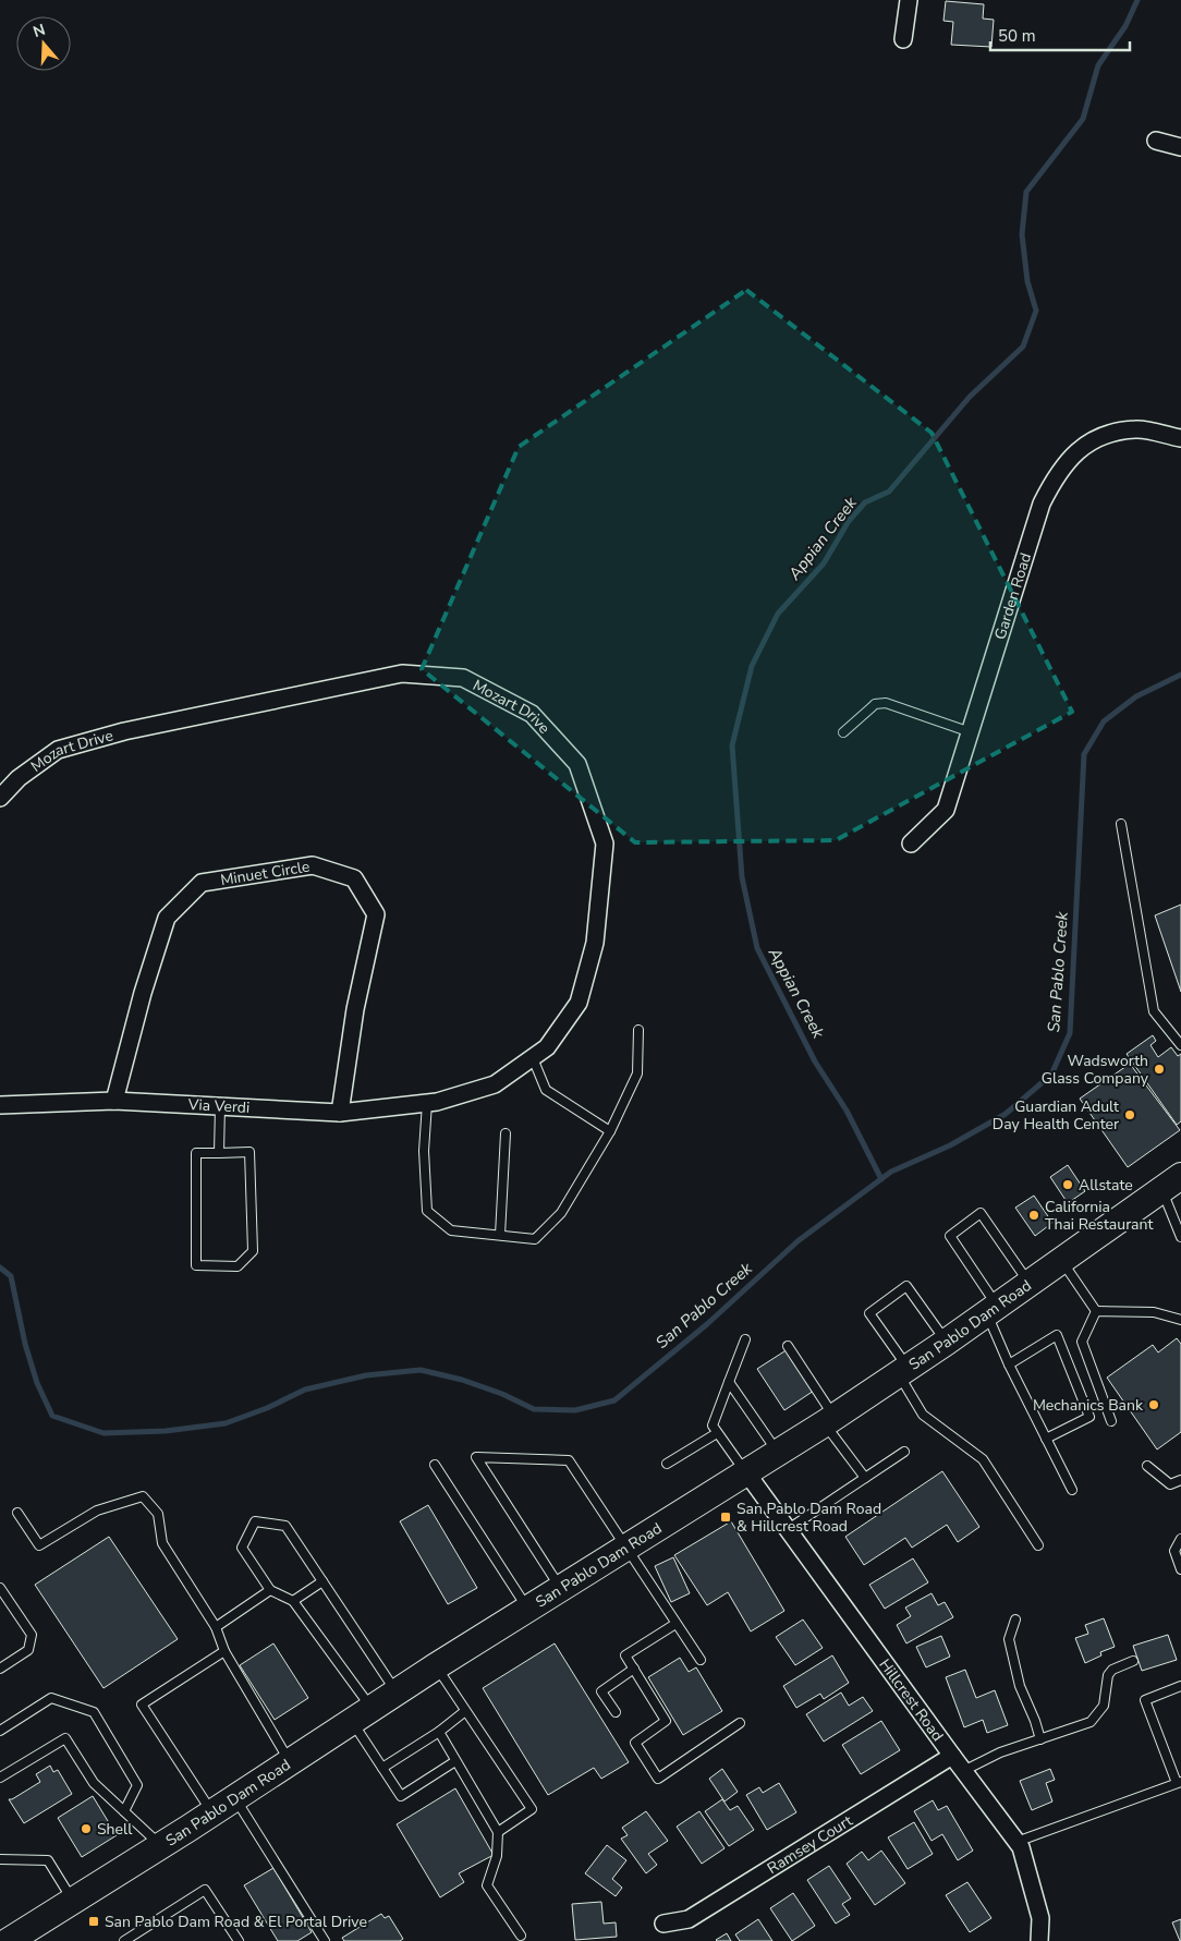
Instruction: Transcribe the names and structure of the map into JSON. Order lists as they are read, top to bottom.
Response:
{
  "streets": {
    "main road": ["San Pablo Dam Road"],
    "street": [
      "Garden Road",
      "Mozart Drive",
      "Minuet Circle",
      "Via Verdi",
      "Hillcrest Road",
      "Ramsey Court"
    ]
  },
  "crossings": [
    ["Mozart Drive", "Via Verdi"],
    ["Minuet Circle", "Via Verdi"],
    ["San Pablo Dam Road", "Hillcrest Road"],
    ["Hillcrest Road", "Ramsey Court"]
  ],
  "water": ["Appian Creek", "San Pablo Creek"],
  "places": {
    "other": [
      "Wadsworth Glass Company",
      "Guardian Adult Day Health Center",
      "Allstate",
      "California Thai Restaurant",
      "Mechanics Bank",
      "Shell"
    ],
    "transit": ["San Pablo Dam Road & Hillcrest Road", "San Pablo Dam Road & El Portal Drive"]
  },
  "scale_bar": "50 m",
  "north": "top"
}
